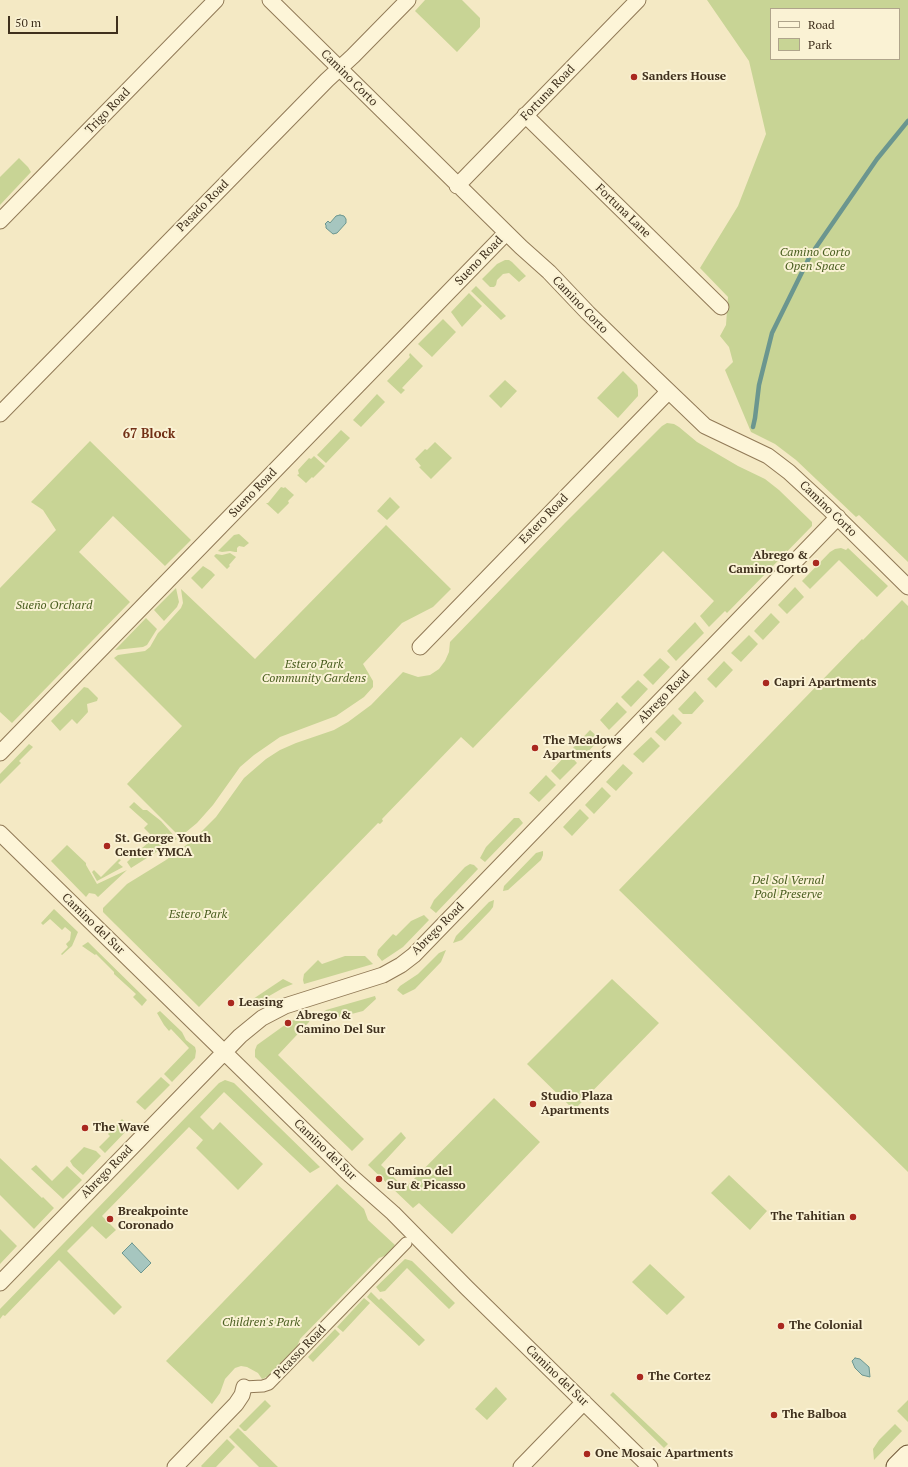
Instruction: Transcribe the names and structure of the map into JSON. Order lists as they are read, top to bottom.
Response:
{
  "streets": {
    "street": [
      "Camino Corto",
      "Fortuna Road",
      "Trigo Road",
      "Pasado Road",
      "Fortuna Lane",
      "Sueno Road",
      "Estero Road",
      "Abrego Road",
      "Camino del Sur",
      "Picasso Road"
    ]
  },
  "crossings": [
    ["Camino Corto", "Fortuna Road"],
    ["Camino Corto", "Pasado Road"],
    ["Camino Corto", "Sueno Road"],
    ["Camino Corto", "Estero Road"],
    ["Camino Corto", "Abrego Road"],
    ["Fortuna Road", "Fortuna Lane"],
    ["Abrego Road", "Camino del Sur"]
  ],
  "districts": ["67 Block"],
  "parks": [
    "Camino Corto Open Space",
    "Sueño Orchard",
    "Estero Park Community Gardens",
    "Del Sol Vernal Pool Preserve",
    "Estero Park",
    "Children's Park"
  ],
  "places": [
    "Sanders House",
    "Abrego & Camino Corto",
    "Capri Apartments",
    "The Meadows Apartments",
    "St. George Youth Center YMCA",
    "Leasing",
    "Abrego & Camino Del Sur",
    "Studio Plaza Apartments",
    "The Wave",
    "Camino del Sur & Picasso",
    "The Tahitian",
    "Breakpointe Coronado",
    "The Colonial",
    "The Cortez",
    "The Balboa",
    "One Mosaic Apartments"
  ],
  "legend": ["Road", "Park"],
  "scale_bar": "50 m"
}
